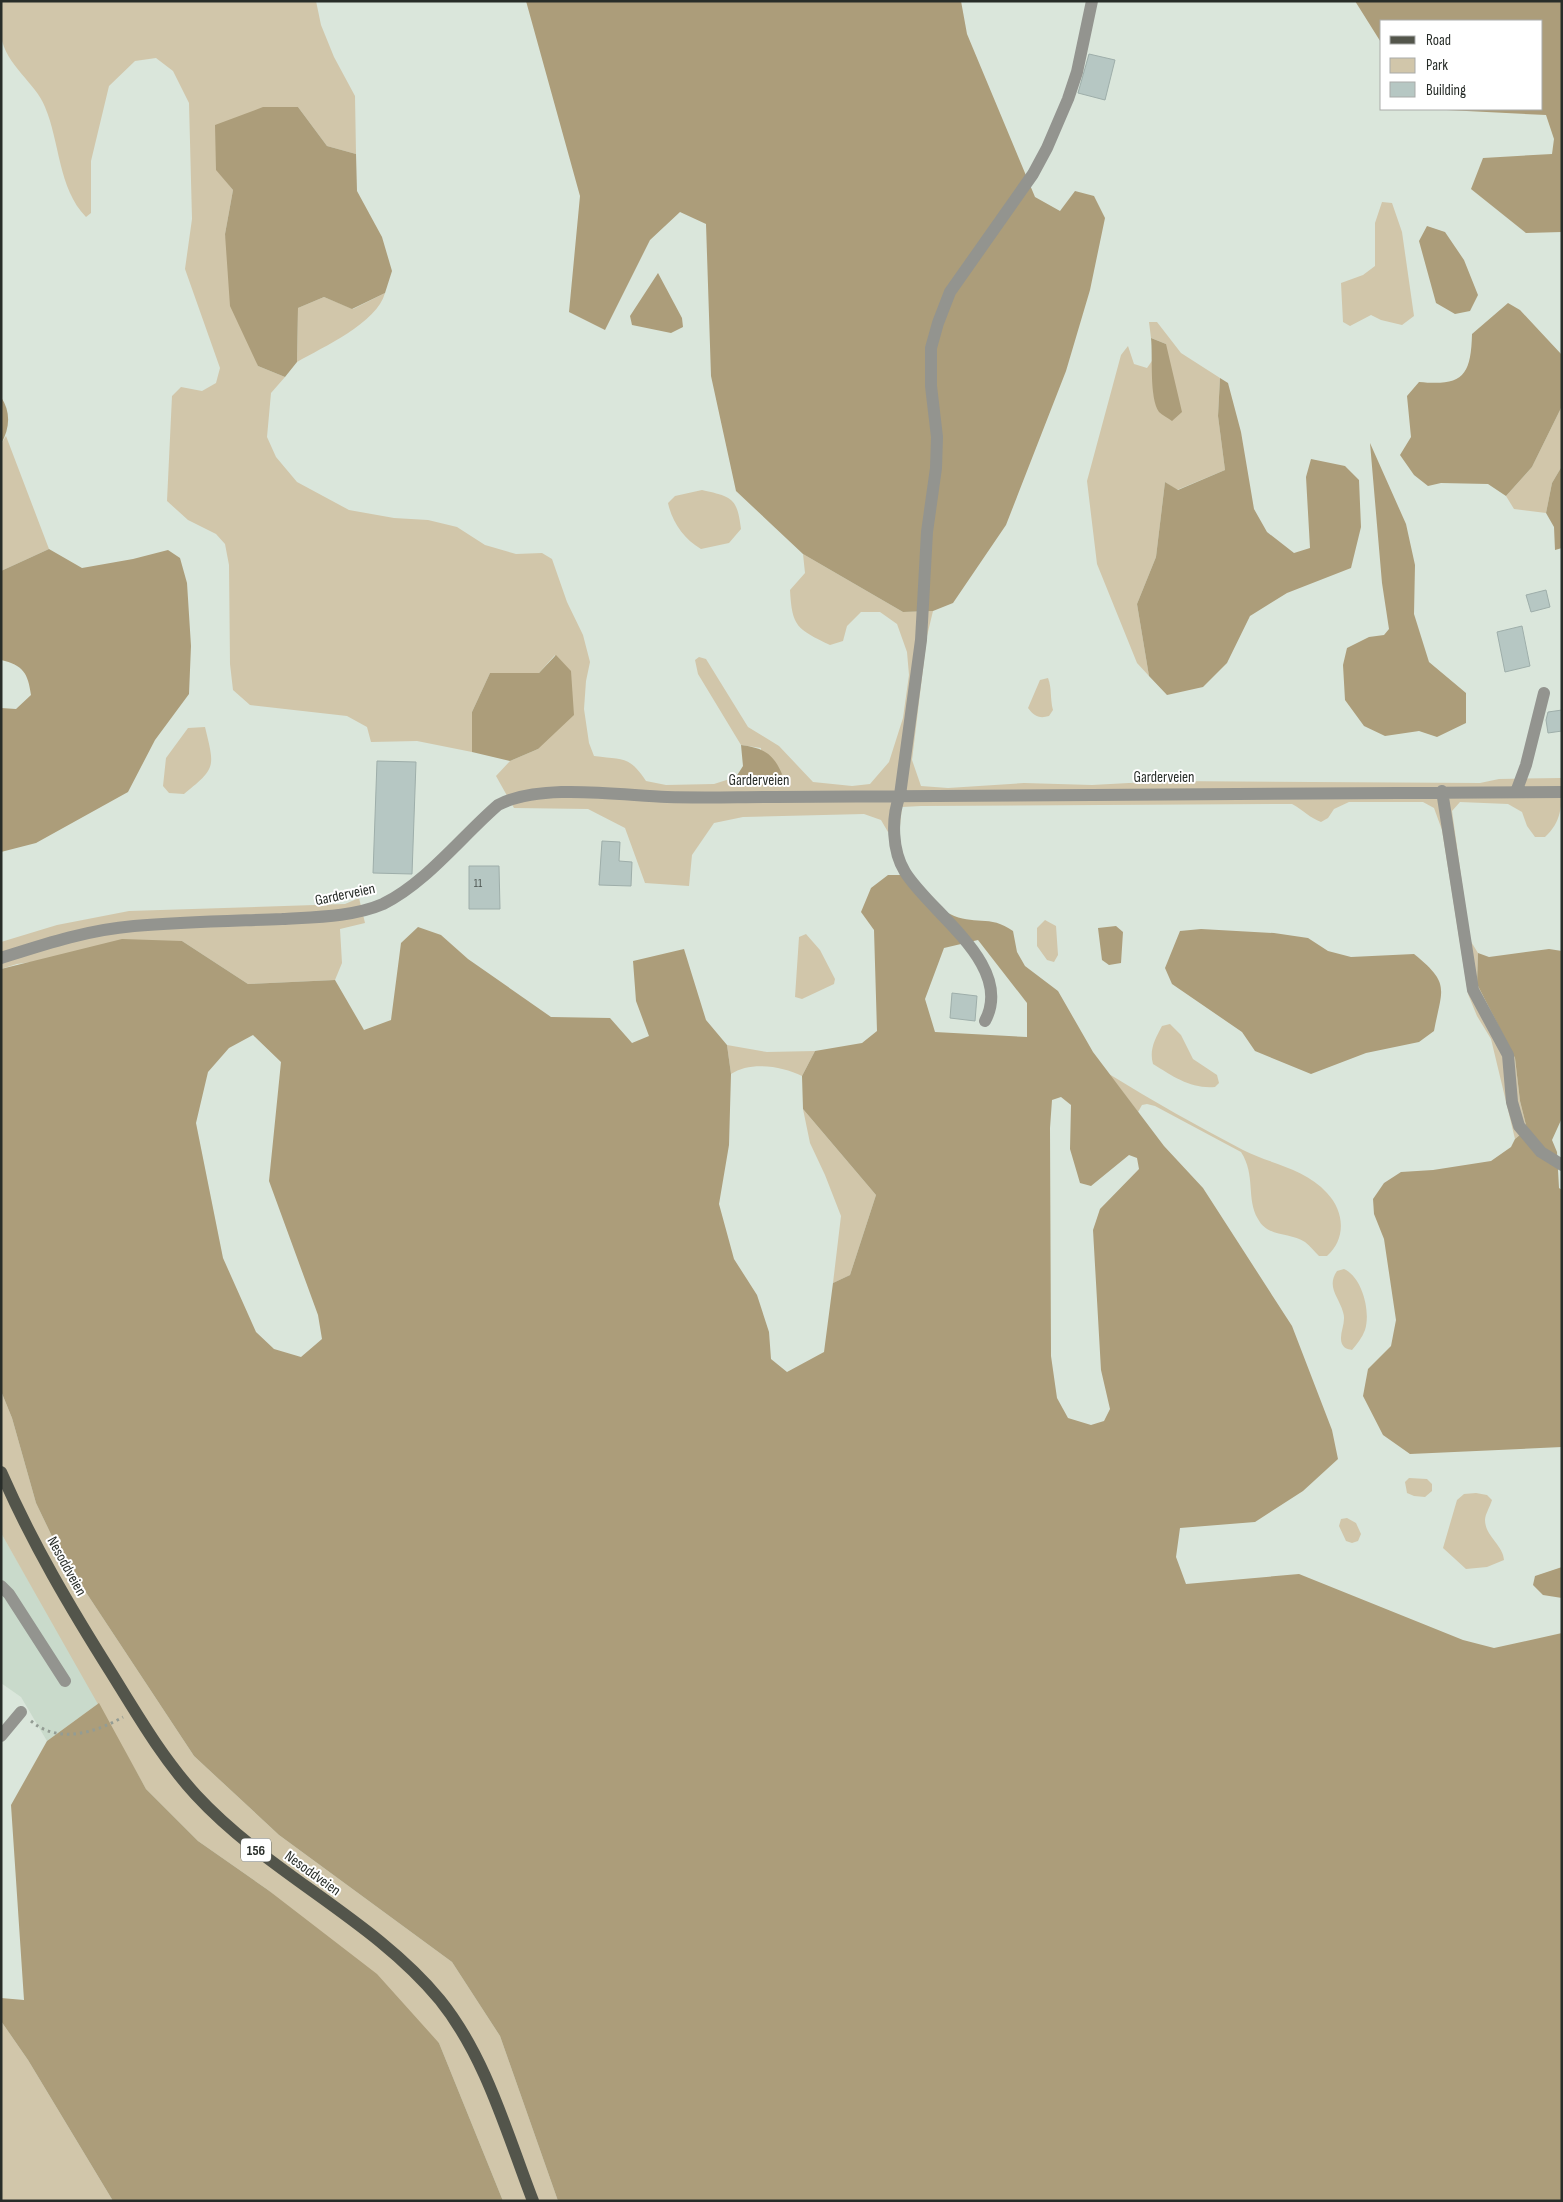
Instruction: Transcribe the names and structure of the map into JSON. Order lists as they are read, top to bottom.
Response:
{
  "streets": {
    "main road": ["Nesoddveien", "156"],
    "street": ["Garderveien"]
  },
  "house_numbers": ["11"],
  "legend": ["Road", "Park", "Building"]
}
